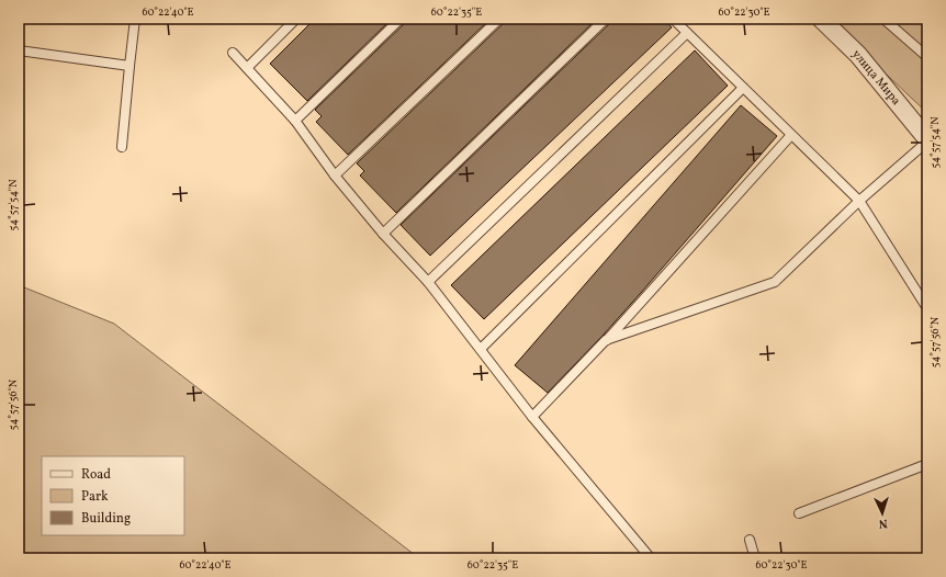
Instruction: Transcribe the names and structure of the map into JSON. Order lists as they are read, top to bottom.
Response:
{
  "streets": {
    "street": ["улица Мира"]
  },
  "legend": ["Road", "Park", "Building"],
  "north": "bottom",
  "coordinates": [
    "60°22'40\"E",
    "60°22'35\"E",
    "60°22'30\"E",
    "54°57'54\"N",
    "54°57'56\"N"
  ]
}
